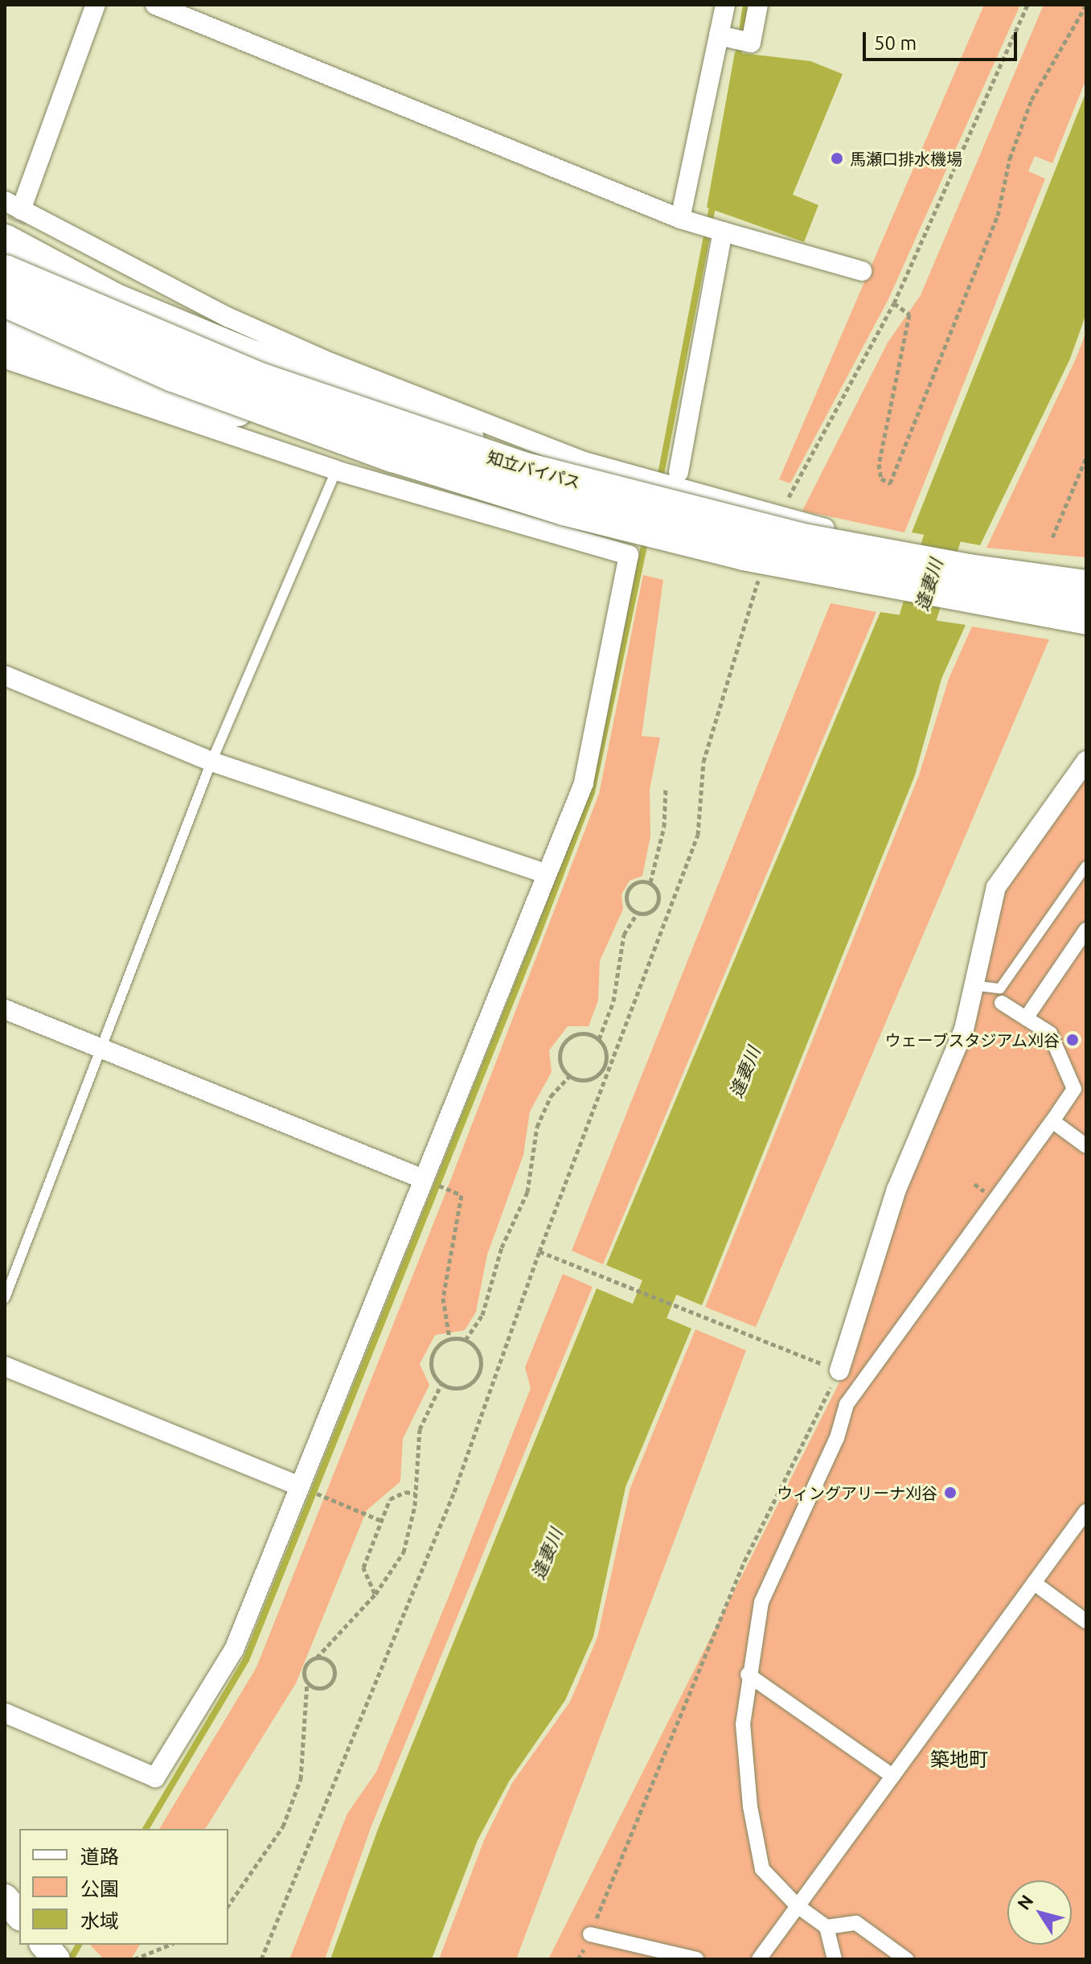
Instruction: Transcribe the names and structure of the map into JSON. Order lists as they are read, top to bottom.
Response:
{
  "streets": {
    "highway": ["知立バイパス"]
  },
  "districts": ["築地町"],
  "water": ["逢妻川"],
  "places": ["馬瀬口排水機場", "ウェーブスタジアム刈谷", "ウィングアリーナ刈谷"],
  "legend": ["道路", "公園", "水域"],
  "scale_bar": "50 m",
  "north": "top left"
}
